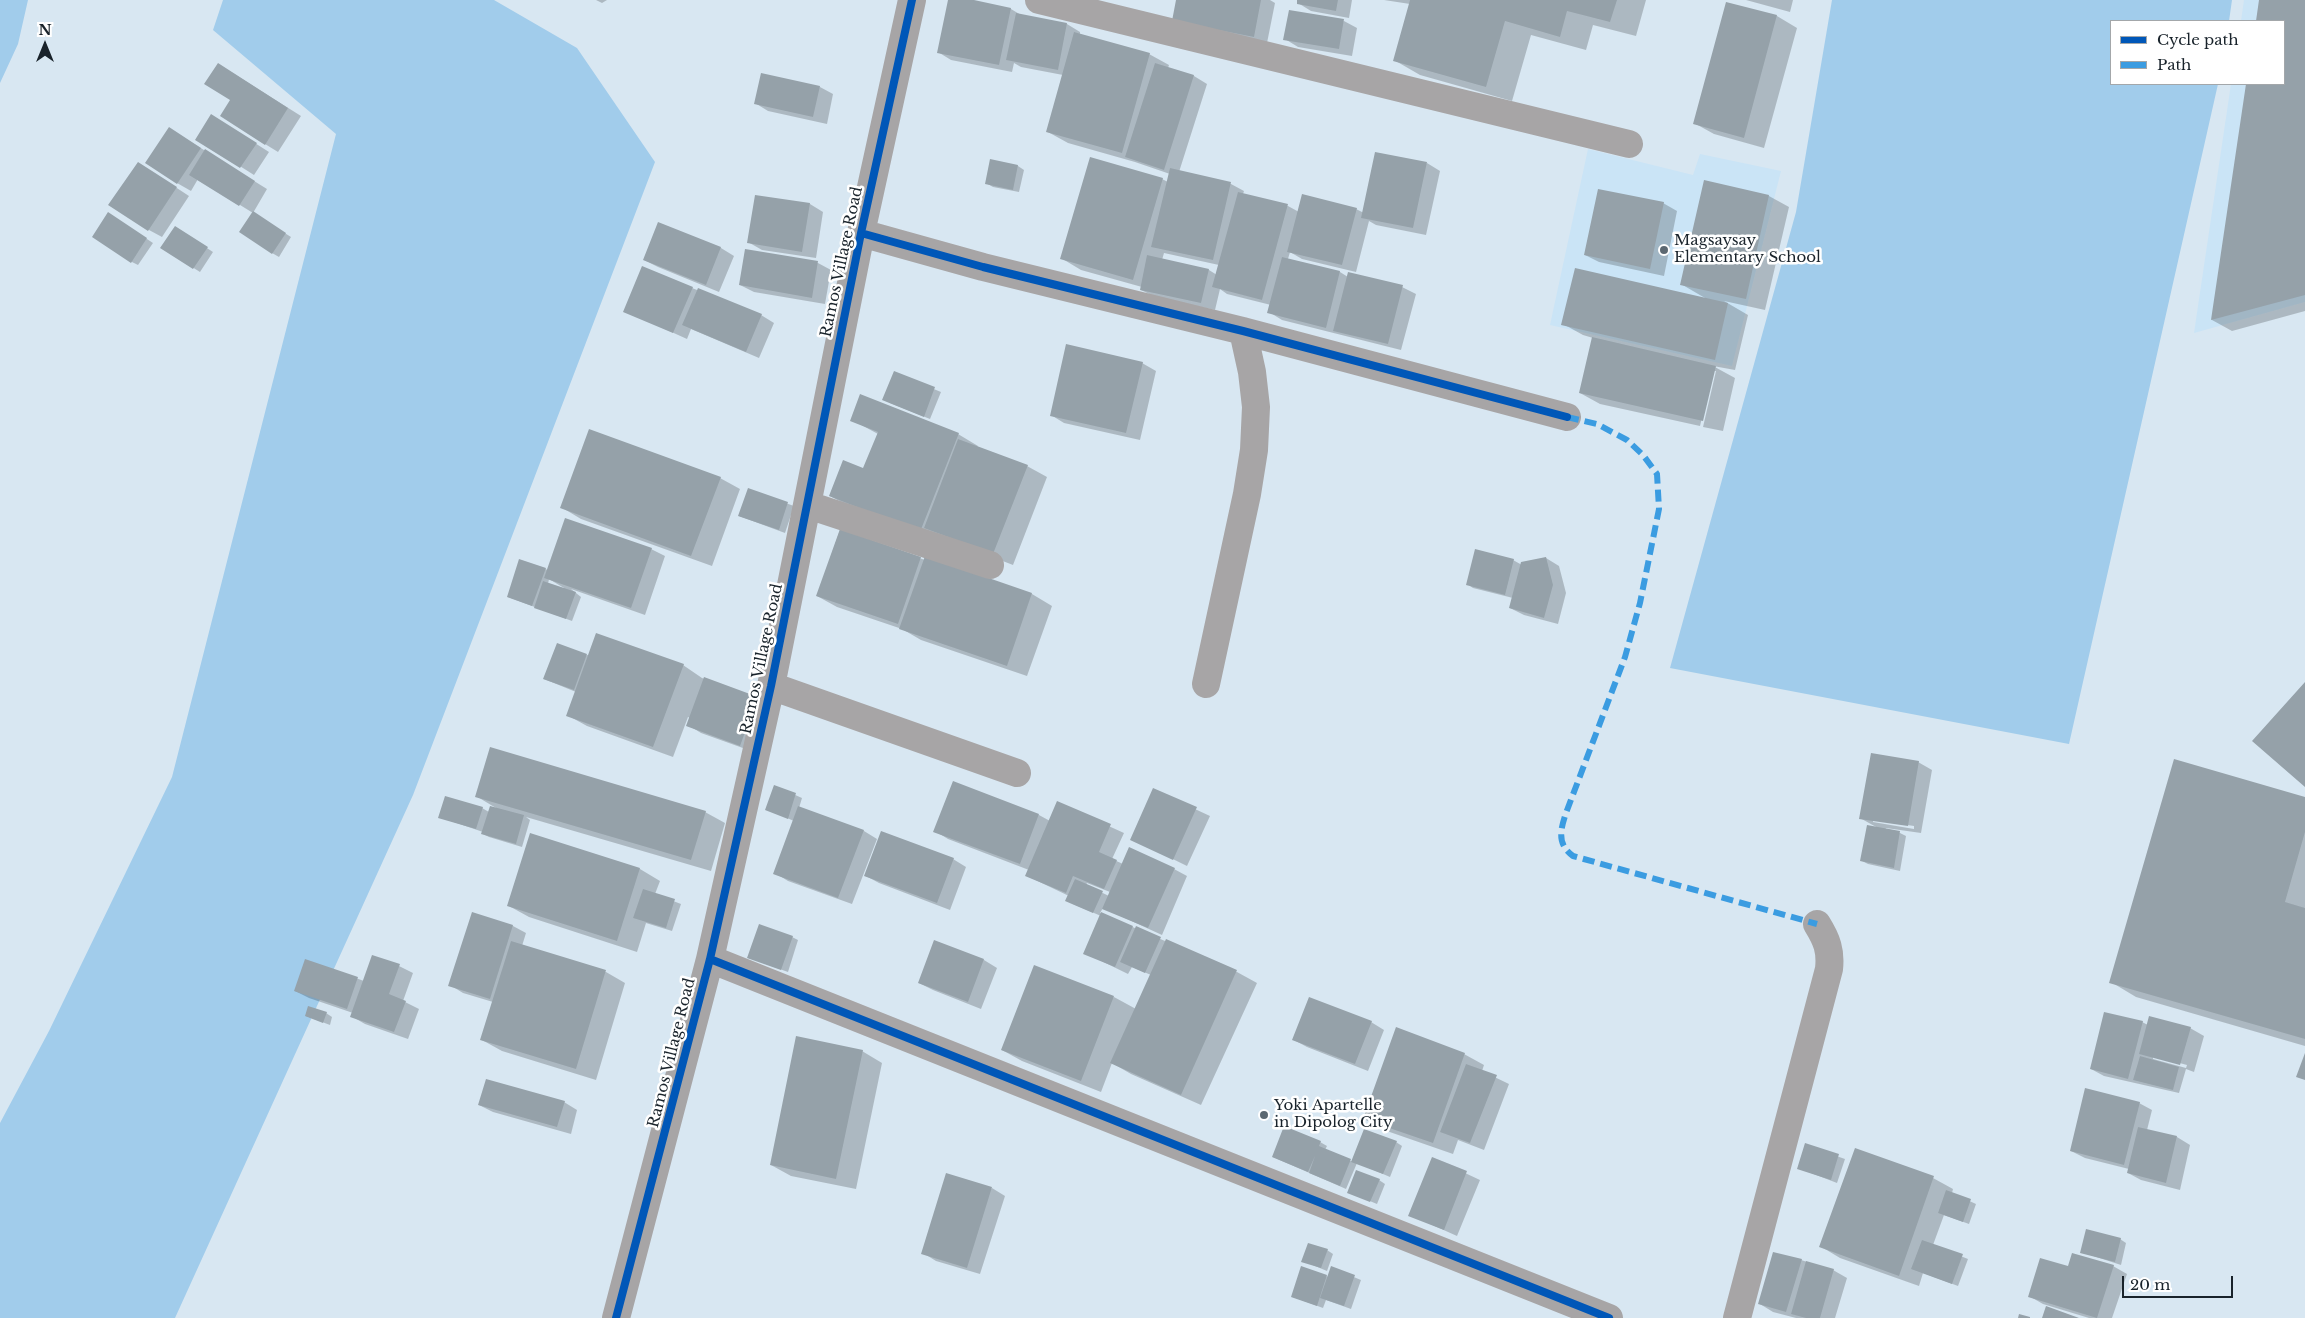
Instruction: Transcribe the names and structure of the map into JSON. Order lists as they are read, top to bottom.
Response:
{
  "streets": {
    "street": ["Ramos Village Road"]
  },
  "places": ["Magsaysay Elementary School", "Yoki Apartelle in Dipolog City"],
  "legend": ["Cycle path", "Path"],
  "scale_bar": "20 m",
  "north": "top"
}
